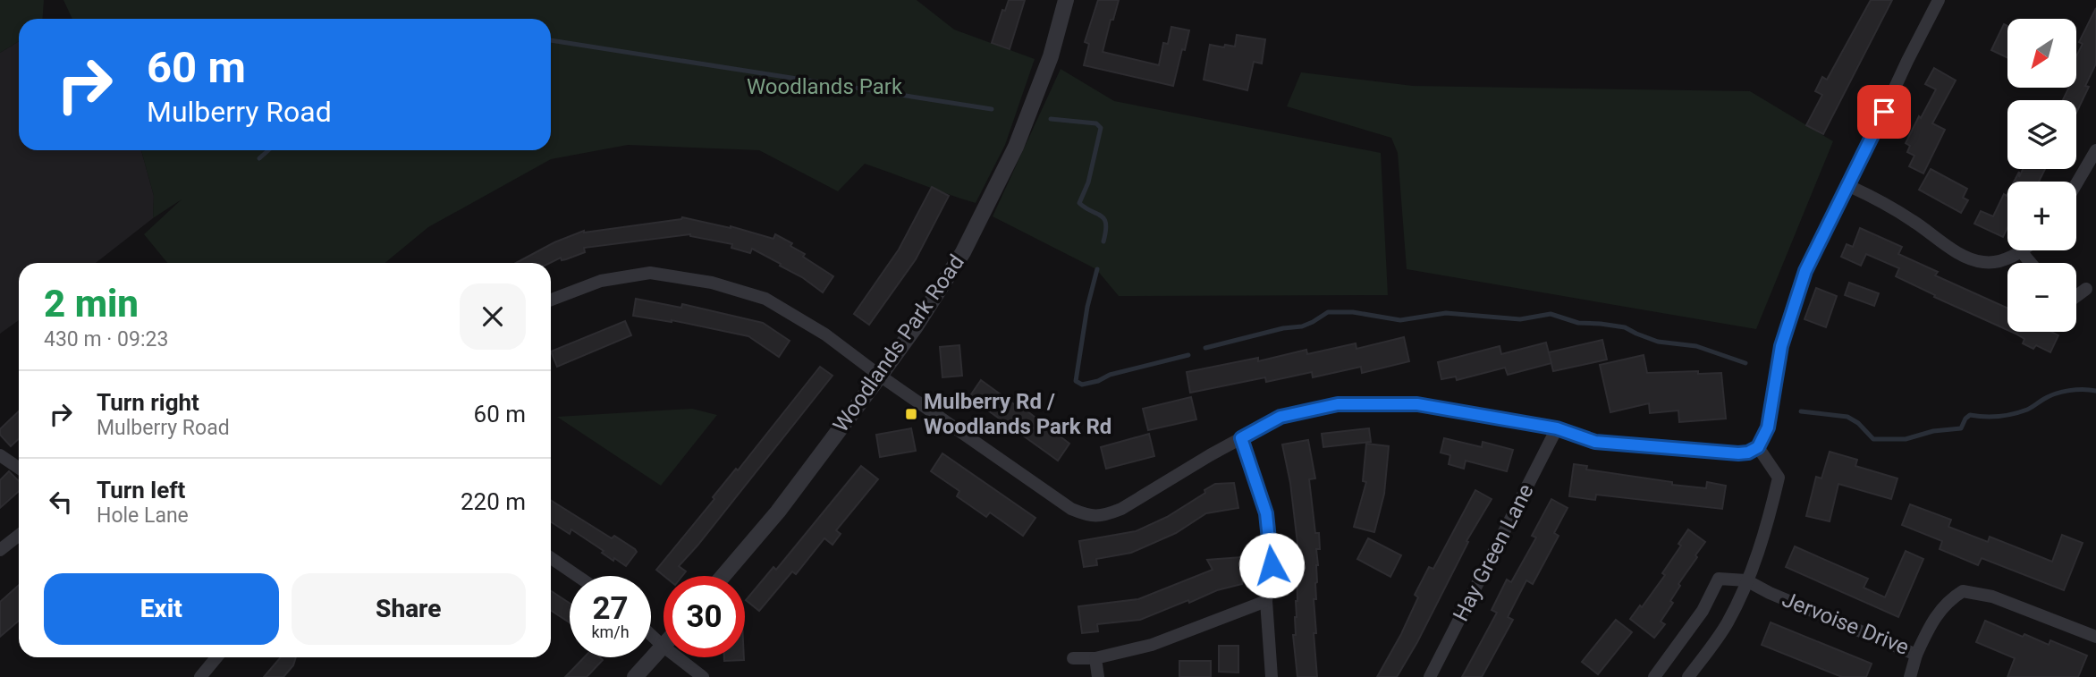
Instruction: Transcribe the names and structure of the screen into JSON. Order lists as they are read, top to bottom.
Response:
{
  "streets": {
    "street": ["Woodlands Park Road", "Hay Green Lane", "Jervoise Drive"]
  },
  "parks": ["Woodlands Park"],
  "places": {
    "transit": ["Mulberry Rd / Woodlands Park Rd"]
  },
  "north": "bottom left",
  "page": {
    "map_buttons": ["+", "−"],
    "turn": ["60 m", "Mulberry Road"],
    "heading": ["2 min", "430 m · 09:23"],
    "list": [
      {
        "name": "Turn right",
        "note": "Mulberry Road",
        "value": "60 m"
      },
      {
        "name": "Turn left",
        "note": "Hole Lane",
        "value": "220 m"
      }
    ],
    "buttons": ["Exit", "Share"],
    "speed": "27 km/h",
    "limit": "30"
  }
}
